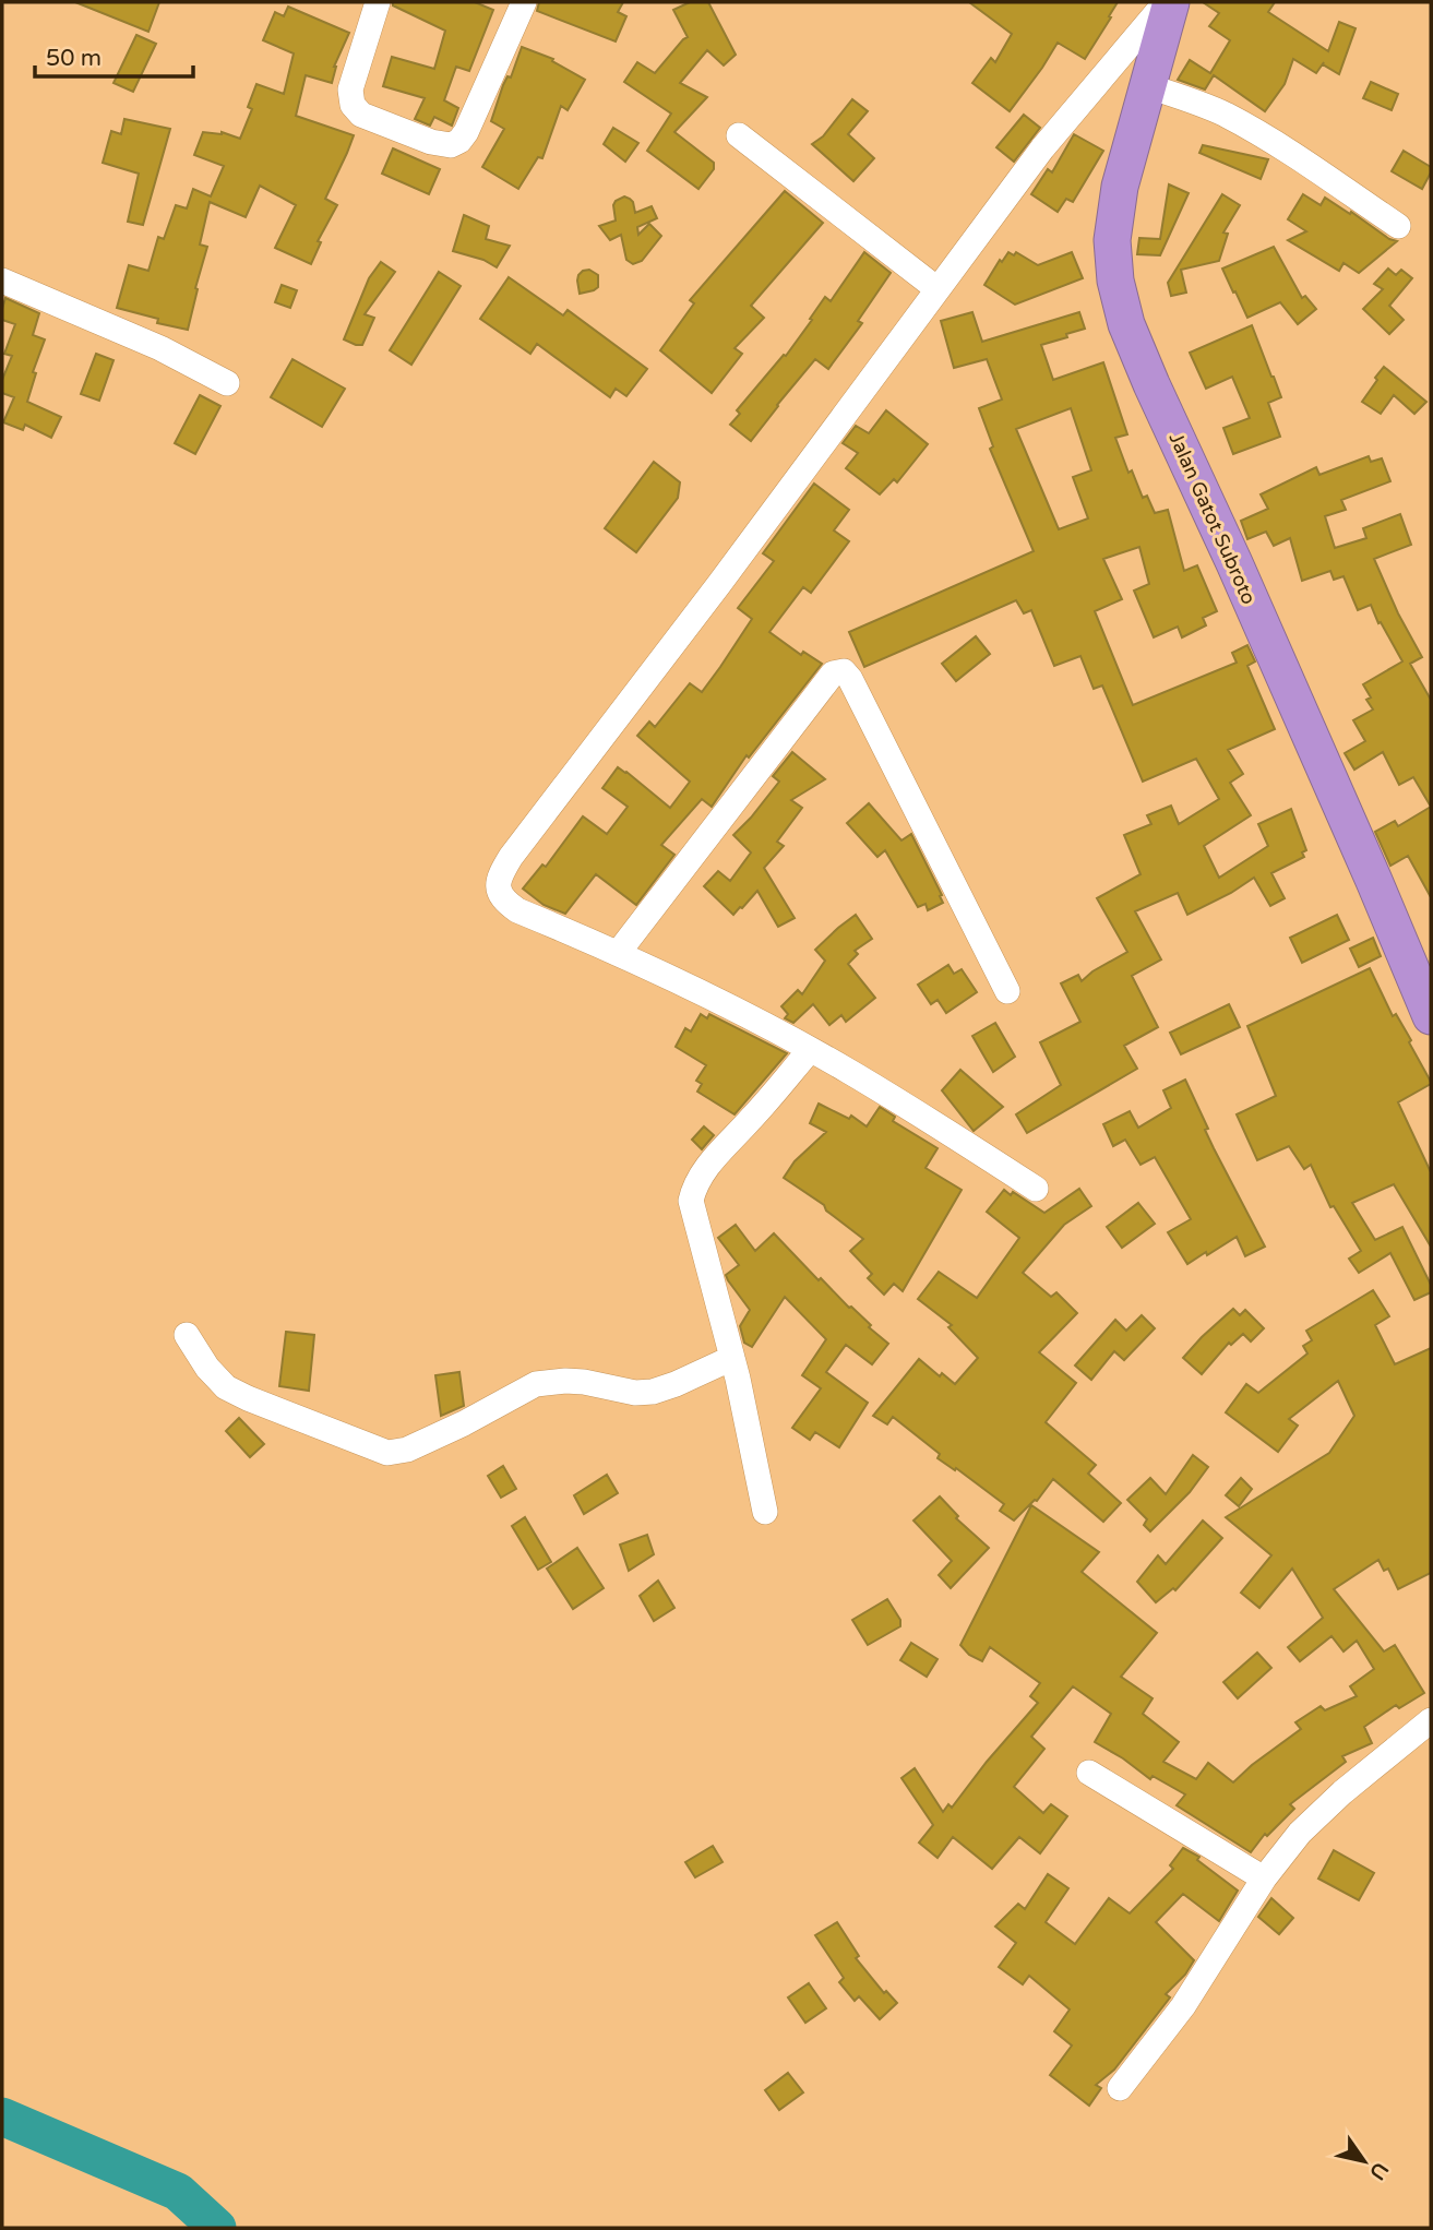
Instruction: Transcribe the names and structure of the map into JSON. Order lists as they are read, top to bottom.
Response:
{
  "streets": {
    "highway": ["Jalan Gatot Subroto"]
  },
  "scale_bar": "50 m",
  "north": "bottom right"
}
